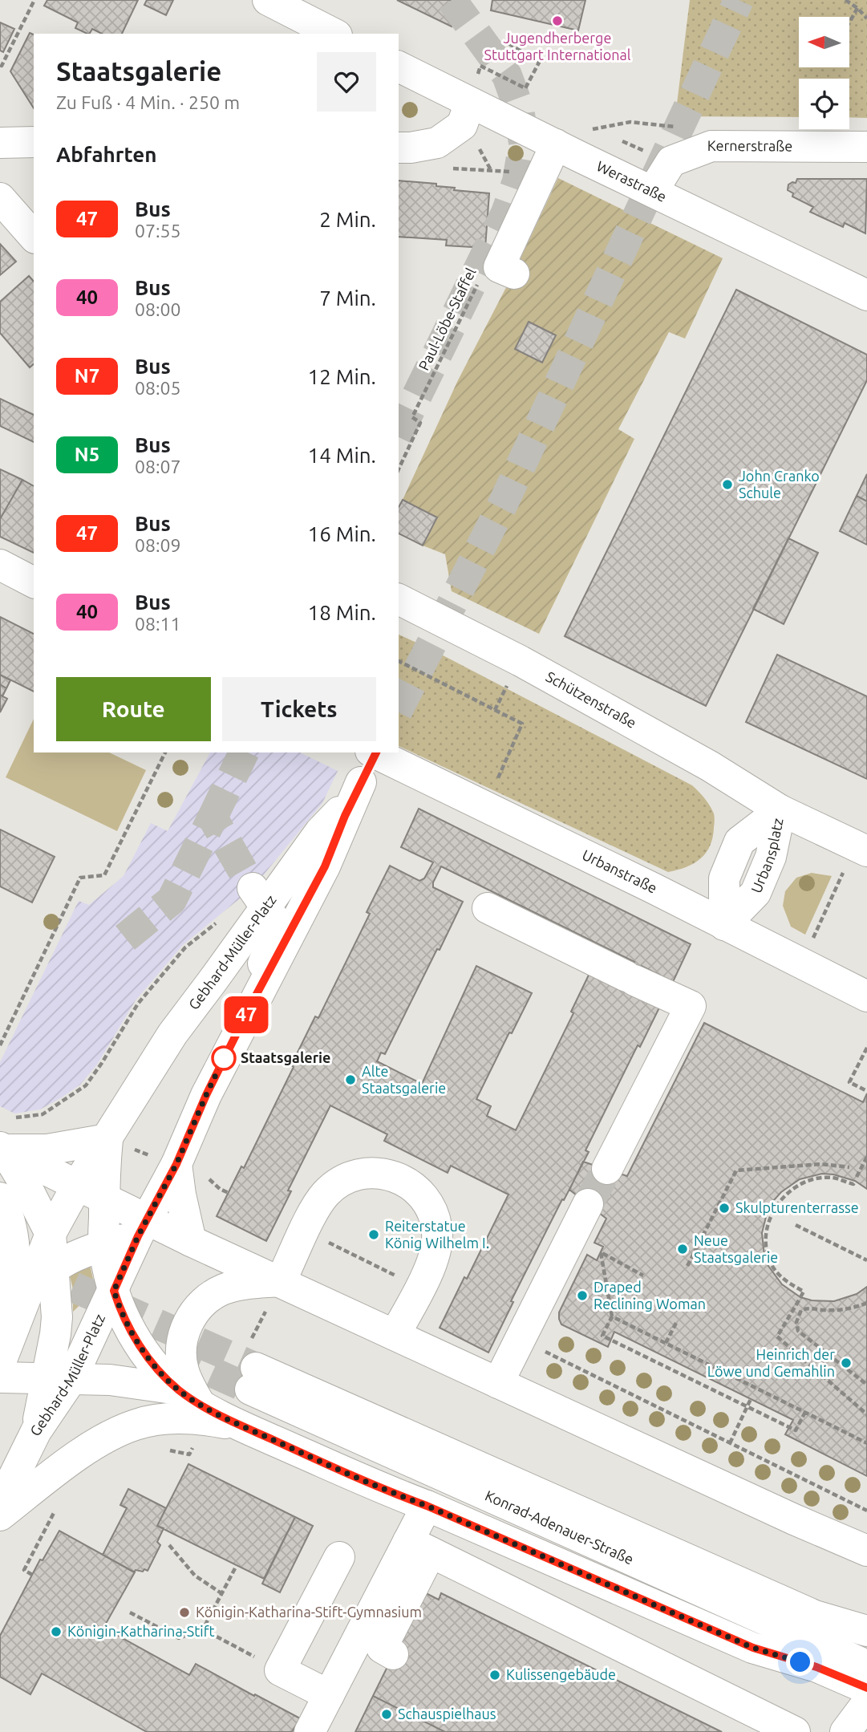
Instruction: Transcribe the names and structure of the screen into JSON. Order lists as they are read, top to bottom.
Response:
{
  "streets": {
    "main road": [
      "Kernerstraße",
      "Werastraße",
      "Schützenstraße",
      "Urbansplatz",
      "Urbanstraße",
      "Gebhard-Müller-Platz",
      "Konrad-Adenauer-Straße"
    ],
    "path": ["Paul-Löbe-Staffel"]
  },
  "crossings": [
    ["Kernerstraße", "Werastraße"],
    ["Schützenstraße", "Urbansplatz"],
    ["Urbansplatz", "Urbanstraße"]
  ],
  "places": [
    "Jugendherberge Stuttgart International",
    "John Cranko Schule",
    "Staatsgalerie",
    "Alte Staatsgalerie",
    "Skulpturenterrasse",
    "Reiterstatue König Wilhelm I.",
    "Neue Staatsgalerie",
    "Draped Reclining Woman",
    "Heinrich der Löwe und Gemahlin",
    "Königin-Katharina-Stift-Gymnasium",
    "Königin-Katharina-Stift",
    "Kulissengebäude",
    "Schauspielhaus"
  ],
  "lines": ["bus line 47"],
  "north": "left",
  "page": {
    "on_map": "47",
    "heading": [
      ["Staatsgalerie", "Zu Fuß · 4 Min. · 250 m"],
      "Abfahrten"
    ],
    "list": [
      {
        "mark": "47",
        "name": "Bus",
        "note": "07:55",
        "value": "2 Min."
      },
      {
        "mark": "40",
        "name": "Bus",
        "note": "08:00",
        "value": "7 Min."
      },
      {
        "mark": "N7",
        "name": "Bus",
        "note": "08:05",
        "value": "12 Min."
      },
      {
        "mark": "N5",
        "name": "Bus",
        "note": "08:07",
        "value": "14 Min."
      },
      {
        "mark": "47",
        "name": "Bus",
        "note": "08:09",
        "value": "16 Min."
      },
      {
        "mark": "40",
        "name": "Bus",
        "note": "08:11",
        "value": "18 Min."
      }
    ],
    "buttons": ["Route", "Tickets"]
  }
}
